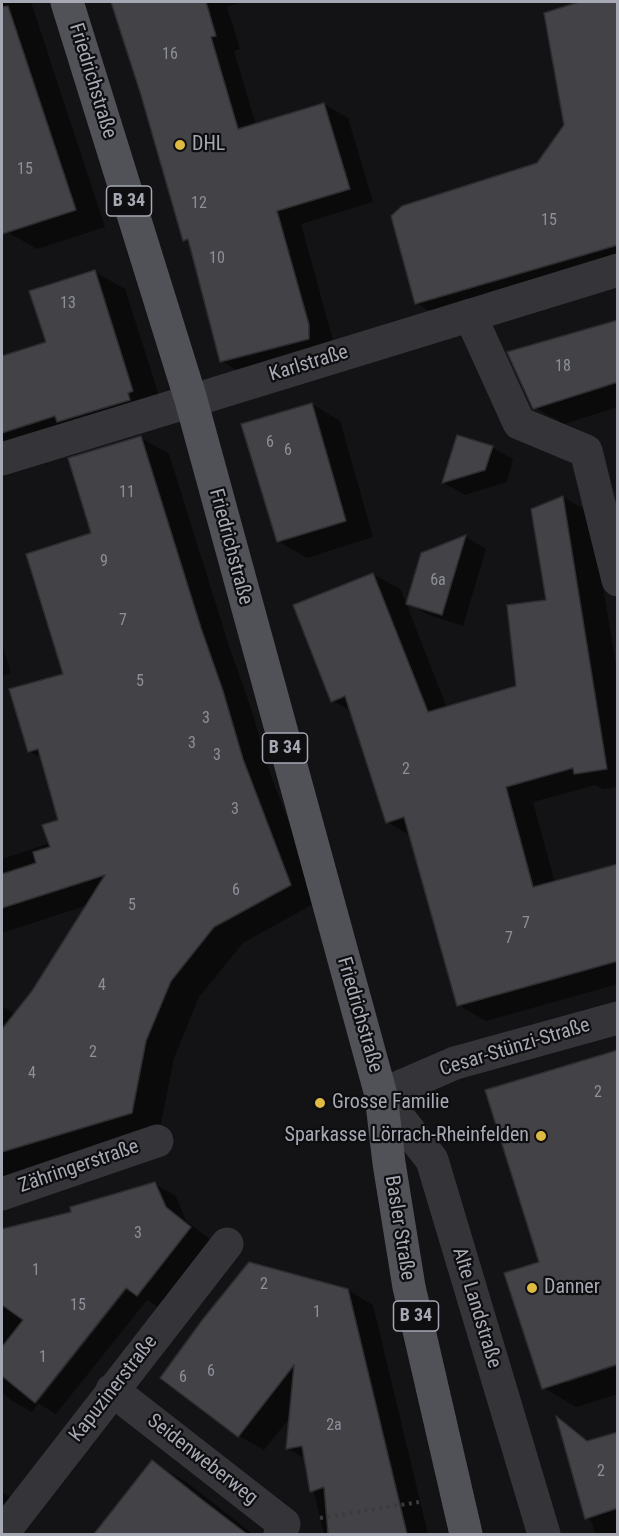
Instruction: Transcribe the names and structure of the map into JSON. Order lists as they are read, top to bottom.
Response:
{
  "streets": {
    "main road": ["Friedrichstraße", "B 34", "Basler Straße"],
    "street": [
      "Karlstraße",
      "Cesar-Stünzi-Straße",
      "Zähringerstraße",
      "Alte Landstraße",
      "Kapuzinerstraße",
      "Seidenweberweg"
    ]
  },
  "crossings": [
    ["Friedrichstraße", "Karlstraße"],
    ["Friedrichstraße", "Cesar-Stünzi-Straße"],
    ["Friedrichstraße", "Basler Straße"],
    ["Friedrichstraße", "Alte Landstraße"],
    ["Cesar-Stünzi-Straße", "Basler Straße"],
    ["Cesar-Stünzi-Straße", "Alte Landstraße"],
    ["Basler Straße", "Alte Landstraße"],
    ["Kapuzinerstraße", "Seidenweberweg"]
  ],
  "places": [
    "DHL",
    "Grosse Familie",
    "Sparkasse Lörrach-Rheinfelden",
    "Danner"
  ],
  "house_numbers": [
    "16",
    "15",
    "12",
    "15",
    "10",
    "13",
    "18",
    "6",
    "6",
    "11",
    "9",
    "6a",
    "7",
    "5",
    "3",
    "3",
    "3",
    "2",
    "3",
    "6",
    "5",
    "7",
    "7",
    "4",
    "2",
    "4",
    "2",
    "3",
    "1",
    "2",
    "15",
    "1",
    "1",
    "6",
    "6",
    "2a",
    "2"
  ]
}
